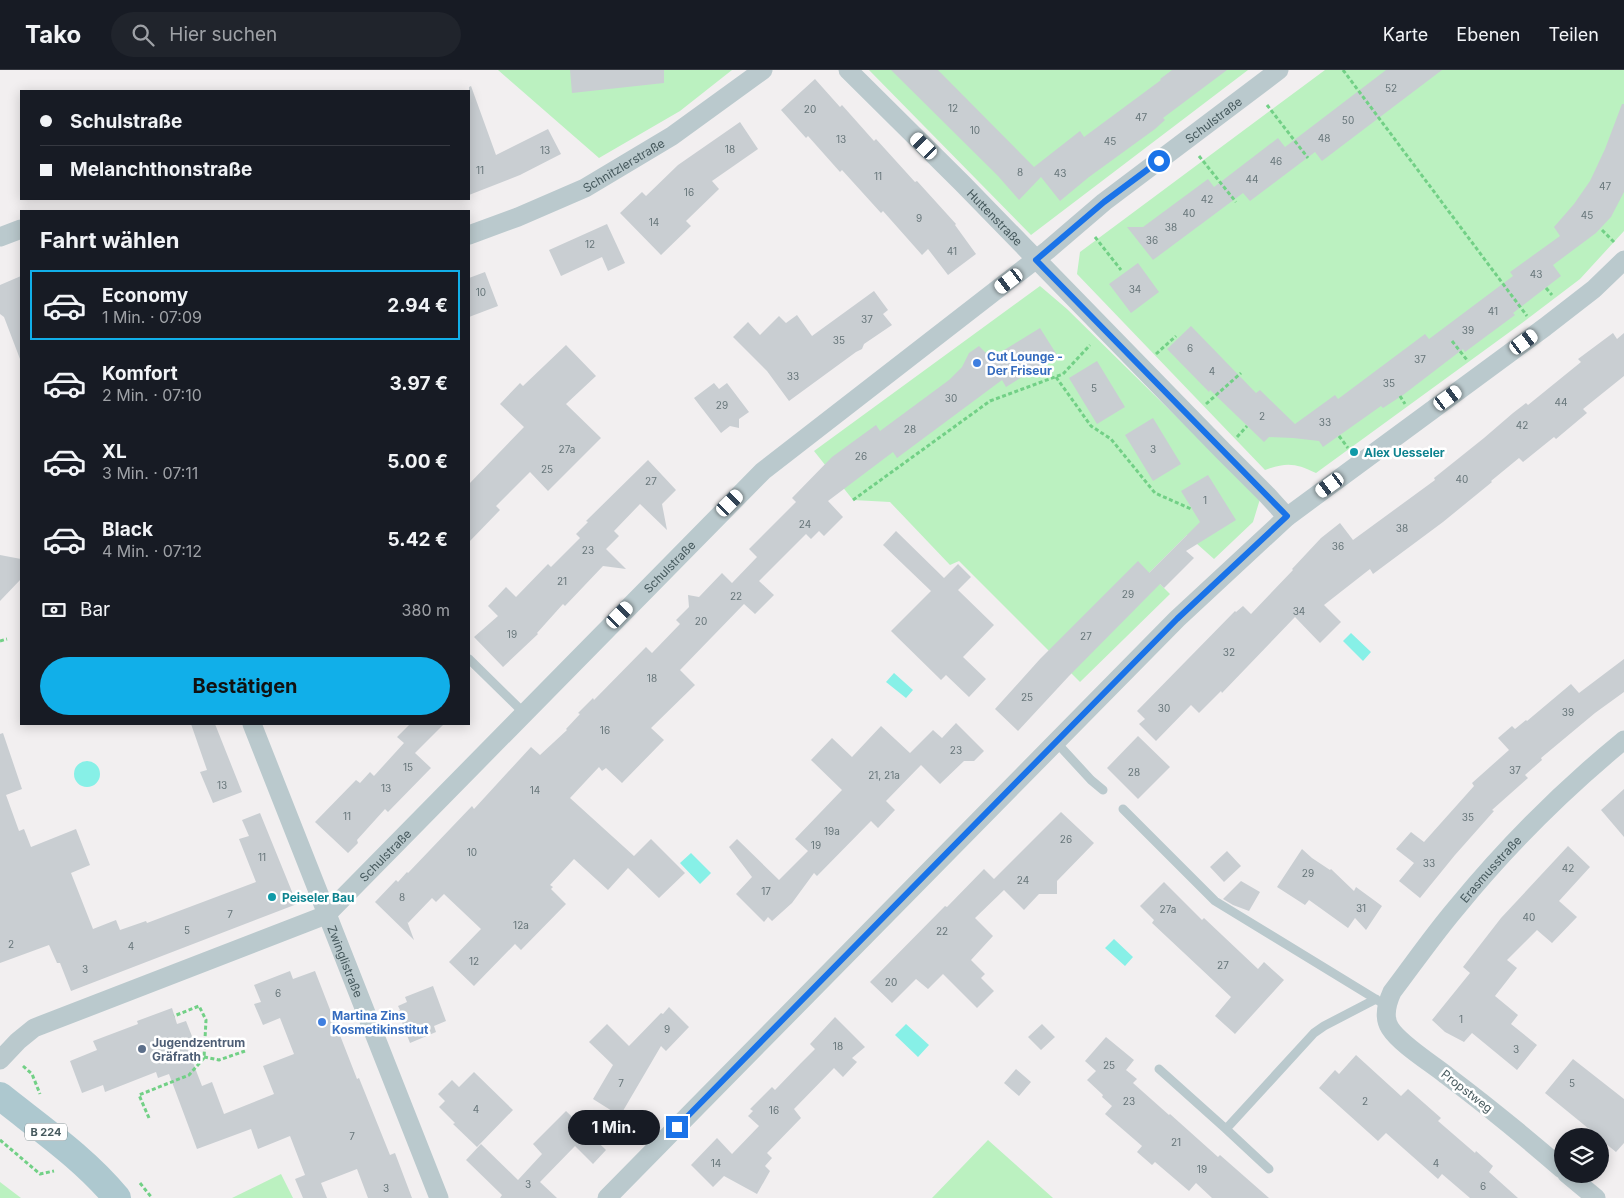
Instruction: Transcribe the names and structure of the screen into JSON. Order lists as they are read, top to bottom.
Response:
{
  "streets": {
    "main road": ["B 224"],
    "street": [
      "Schulstraße",
      "Schnitzlerstraße",
      "Huttenstraße",
      "Erasmusstraße",
      "Zwinglistraße",
      "Propstweg"
    ]
  },
  "crossings": [
    ["Schulstraße", "Huttenstraße"],
    ["Schulstraße", "Zwinglistraße"],
    ["Erasmusstraße", "Propstweg"]
  ],
  "places": [
    "Cut Lounge - Der Friseur",
    "Alex Uesseler",
    "Peiseler Bau",
    "Martina Zins Kosmetikinstitut",
    "Jugendzentrum Gräfrath"
  ],
  "house_numbers": [
    "52",
    "12",
    "20",
    "47",
    "50",
    "10",
    "48",
    "13",
    "45",
    "18",
    "13",
    "46",
    "11",
    "8",
    "43",
    "11",
    "44",
    "47",
    "16",
    "42",
    "40",
    "45",
    "9",
    "14",
    "38",
    "36",
    "12",
    "41",
    "43",
    "34",
    "10",
    "41",
    "37",
    "39",
    "35",
    "6",
    "37",
    "4",
    "33",
    "35",
    "5",
    "30",
    "44",
    "29",
    "2",
    "33",
    "42",
    "28",
    "27a",
    "3",
    "26",
    "25",
    "40",
    "27",
    "1",
    "24",
    "38",
    "36",
    "23",
    "21",
    "29",
    "22",
    "34",
    "20",
    "19",
    "27",
    "32",
    "18",
    "25",
    "30",
    "39",
    "16",
    "23",
    "15",
    "37",
    "28",
    "21, 21a",
    "13",
    "13",
    "14",
    "11",
    "35",
    "19a",
    "26",
    "19",
    "10",
    "11",
    "33",
    "42",
    "29",
    "24",
    "17",
    "8",
    "31",
    "27a",
    "7",
    "40",
    "12a",
    "5",
    "22",
    "2",
    "4",
    "12",
    "27",
    "3",
    "20",
    "6",
    "1",
    "9",
    "18",
    "3",
    "25",
    "7",
    "5",
    "23",
    "2",
    "4",
    "16",
    "7",
    "21",
    "14",
    "4",
    "19",
    "3",
    "6",
    "3"
  ],
  "page": {
    "header": "Tako",
    "search": "Hier suchen",
    "nav": ["Karte", "Ebenen", "Teilen"],
    "banner": ["Schulstraße", "Melanchthonstraße"],
    "heading": "Fahrt wählen",
    "list": [
      {
        "name": "Economy",
        "note": "1 Min. · 07:09",
        "value": "2.94 €"
      },
      {
        "name": "Komfort",
        "note": "2 Min. · 07:10",
        "value": "3.97 €"
      },
      {
        "name": "XL",
        "note": "3 Min. · 07:11",
        "value": "5.00 €"
      },
      {
        "name": "Black",
        "note": "4 Min. · 07:12",
        "value": "5.42 €"
      }
    ],
    "pay": ["Bar", "380 m"],
    "buttons": "Bestätigen",
    "bubble": "1 Min."
  }
}
